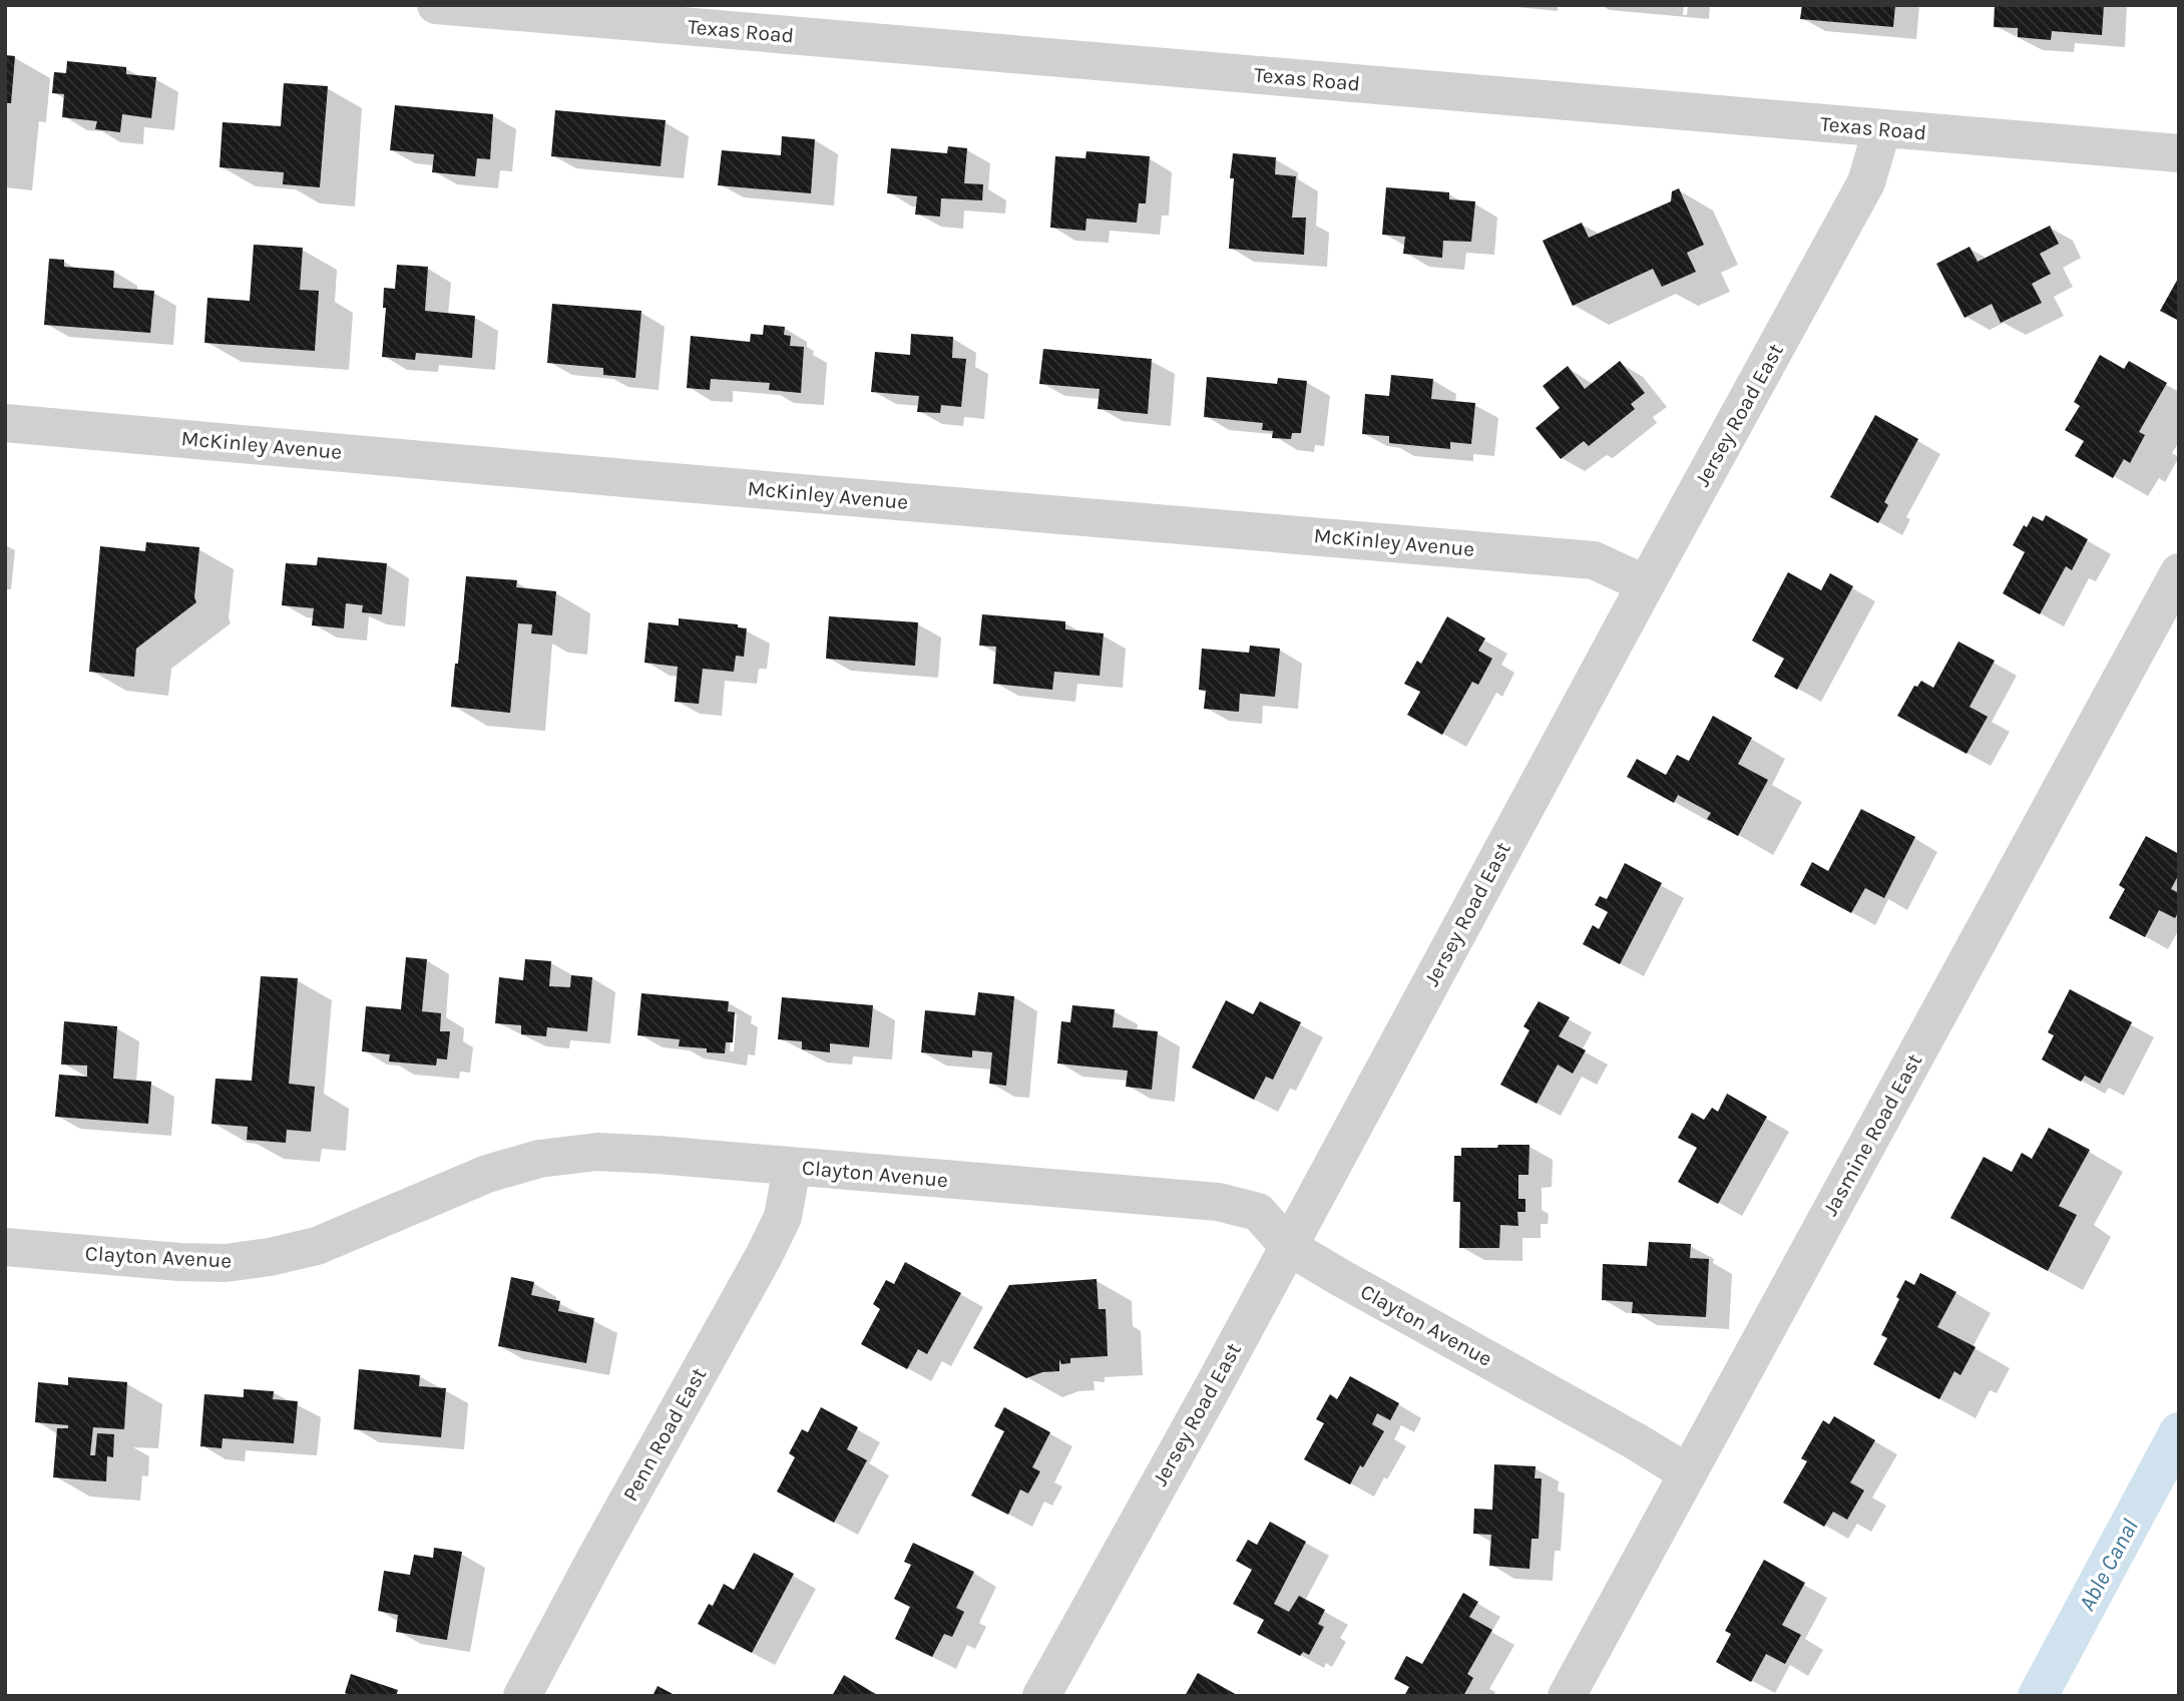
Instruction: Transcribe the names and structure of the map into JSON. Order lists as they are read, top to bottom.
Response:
{
  "streets": {
    "street": [
      "Texas Road",
      "Jersey Road East",
      "McKinley Avenue",
      "Jasmine Road East",
      "Clayton Avenue",
      "Penn Road East"
    ]
  },
  "crossings": [
    ["Texas Road", "Jersey Road East"],
    ["Jersey Road East", "McKinley Avenue"],
    ["Jersey Road East", "Clayton Avenue"],
    ["Jasmine Road East", "Clayton Avenue"],
    ["Clayton Avenue", "Penn Road East"]
  ],
  "water": ["Able Canal"]
}
